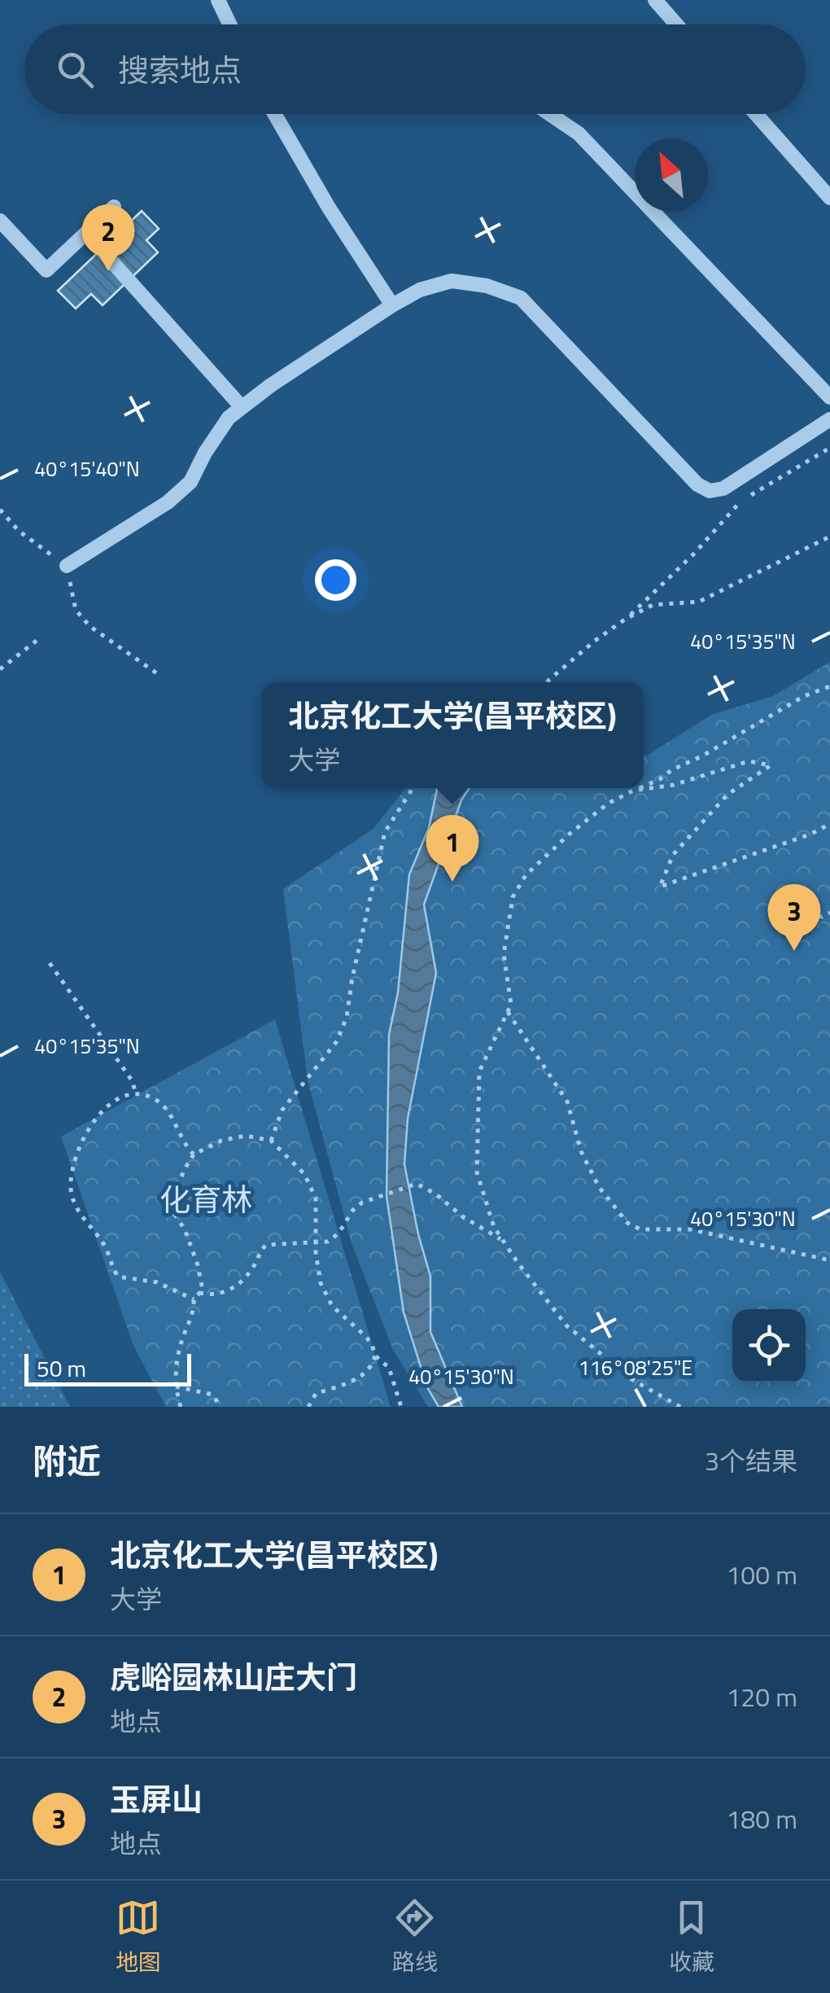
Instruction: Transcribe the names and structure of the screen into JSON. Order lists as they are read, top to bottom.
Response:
{
  "parks": ["化育林"],
  "scale_bar": "50 m",
  "north": "top left",
  "page": {
    "search": "搜索地点",
    "pins": ["2", "1", "3"],
    "popup": ["北京化工大学(昌平校区)", "大学"],
    "scale": "50 m",
    "heading": ["附近", "3个结果"],
    "list": [
      {
        "mark": "1",
        "name": "北京化工大学(昌平校区)",
        "note": "大学",
        "value": "100 m"
      },
      {
        "mark": "2",
        "name": "虎峪园林山庄大门",
        "note": "地点",
        "value": "120 m"
      },
      {
        "mark": "3",
        "name": "玉屏山",
        "note": "地点",
        "value": "180 m"
      }
    ],
    "nav": ["地图", "路线", "收藏"]
  },
  "coordinates": [
    "40°15'40\"N",
    "40°15'35\"N",
    "40°15'30\"N",
    "116°08'25\"E"
  ]
}
